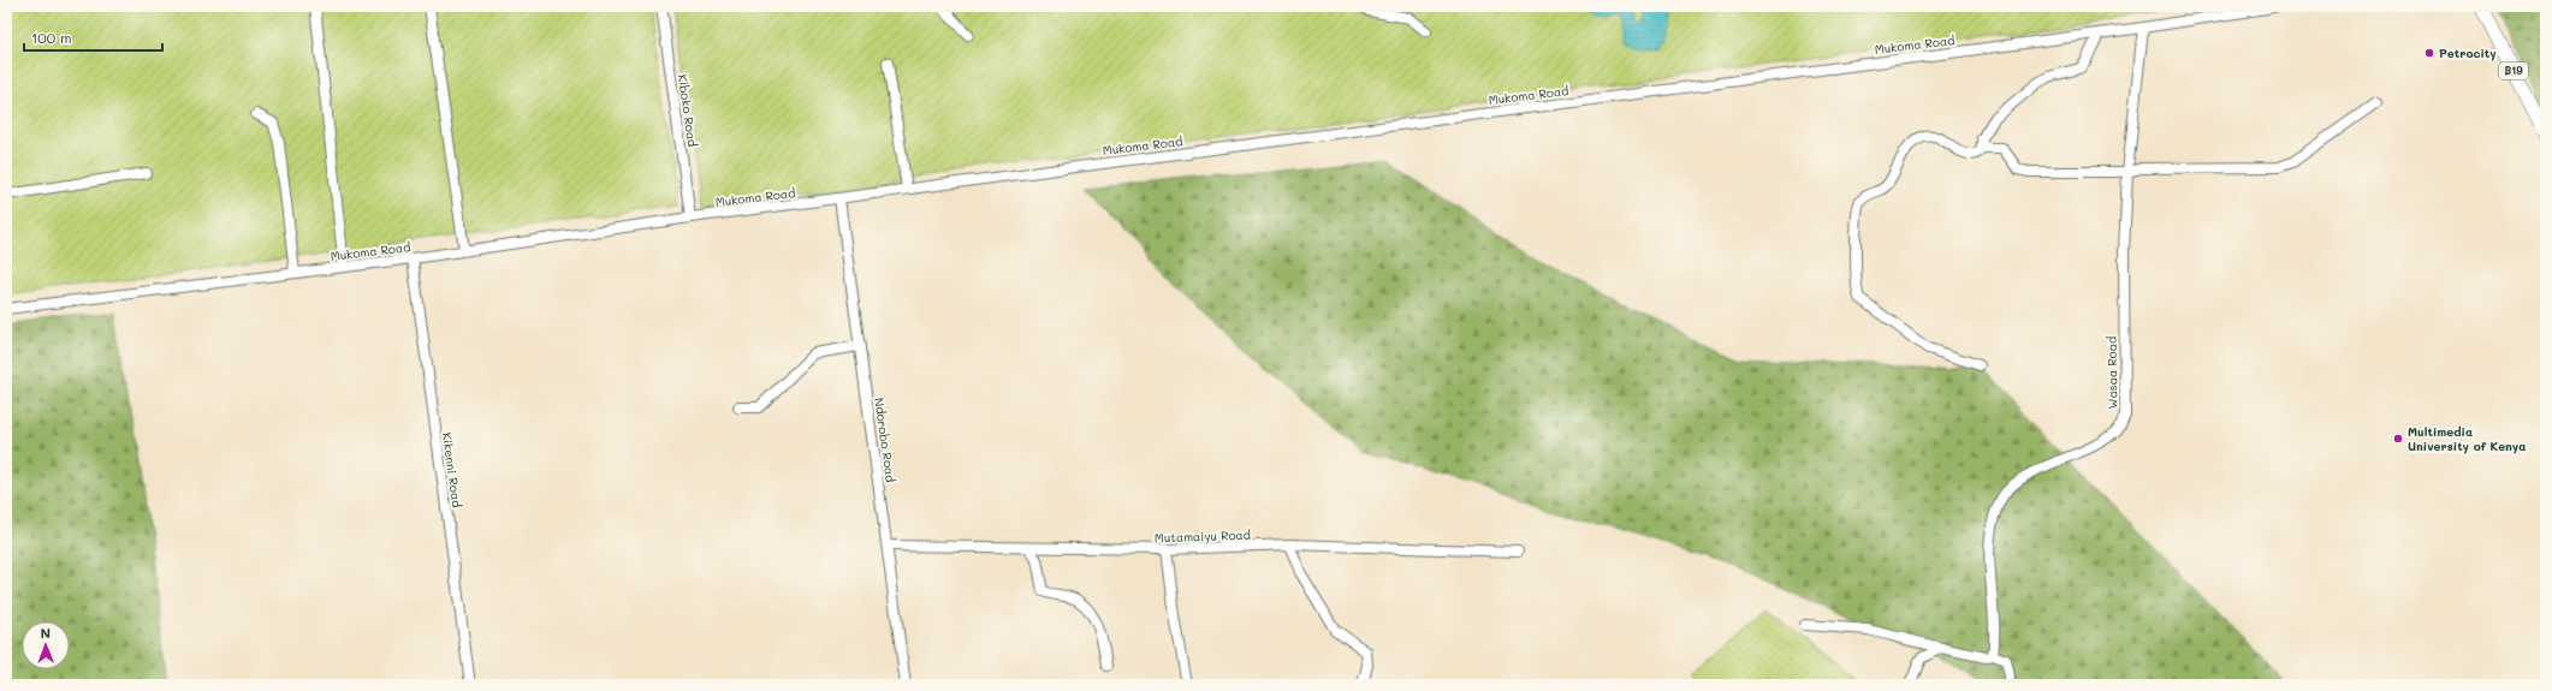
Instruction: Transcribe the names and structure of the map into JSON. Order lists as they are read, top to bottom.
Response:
{
  "streets": {
    "highway": ["B19"],
    "street": [
      "Mukoma Road",
      "Kiboko Road",
      "Wasaa Road",
      "Ndorobo Road",
      "Kikenni Road",
      "Mutamaiyu Road"
    ]
  },
  "crossings": [
    ["Mukoma Road", "Kiboko Road"],
    ["Mukoma Road", "Wasaa Road"],
    ["Mukoma Road", "Ndorobo Road"],
    ["Mukoma Road", "Kikenni Road"],
    ["Ndorobo Road", "Mutamaiyu Road"]
  ],
  "places": ["Petrocity", "Multimedia University of Kenya"],
  "scale_bar": "100 m",
  "north": "top"
}
